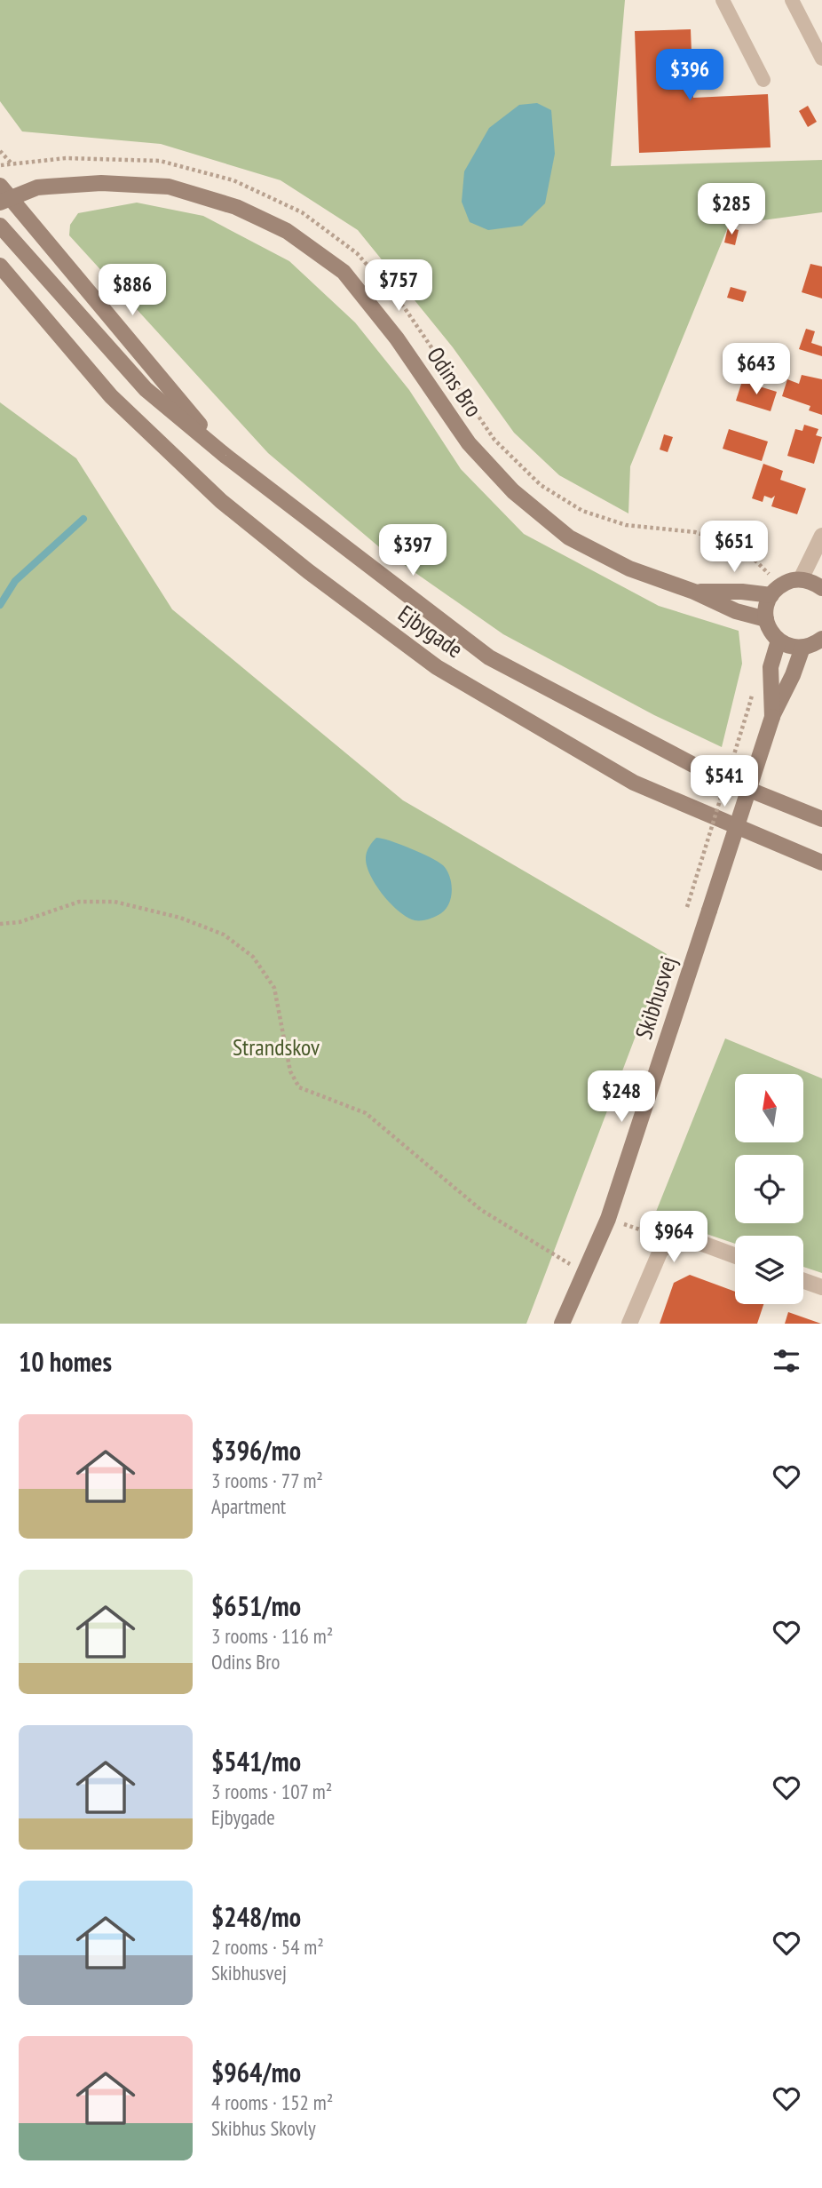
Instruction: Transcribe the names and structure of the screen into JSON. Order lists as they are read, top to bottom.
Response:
{
  "streets": {
    "main road": ["Odins Bro", "Ejbygade", "Skibhusvej"]
  },
  "parks": ["Strandskov"],
  "north": "top",
  "page": {
    "price": [
      "$396",
      "$285",
      "$757",
      "$886",
      "$643",
      "$651",
      "$397",
      "$541",
      "$248",
      "$964"
    ],
    "heading": "10 homes",
    "list": [
      {
        "name": "$396/mo",
        "note": "3 rooms · 77 m² · Apartment"
      },
      {
        "name": "$651/mo",
        "note": "3 rooms · 116 m² · Odins Bro"
      },
      {
        "name": "$541/mo",
        "note": "3 rooms · 107 m² · Ejbygade"
      },
      {
        "name": "$248/mo",
        "note": "2 rooms · 54 m² · Skibhusvej"
      },
      {
        "name": "$964/mo",
        "note": "4 rooms · 152 m² · Skibhus Skovly"
      }
    ]
  }
}
